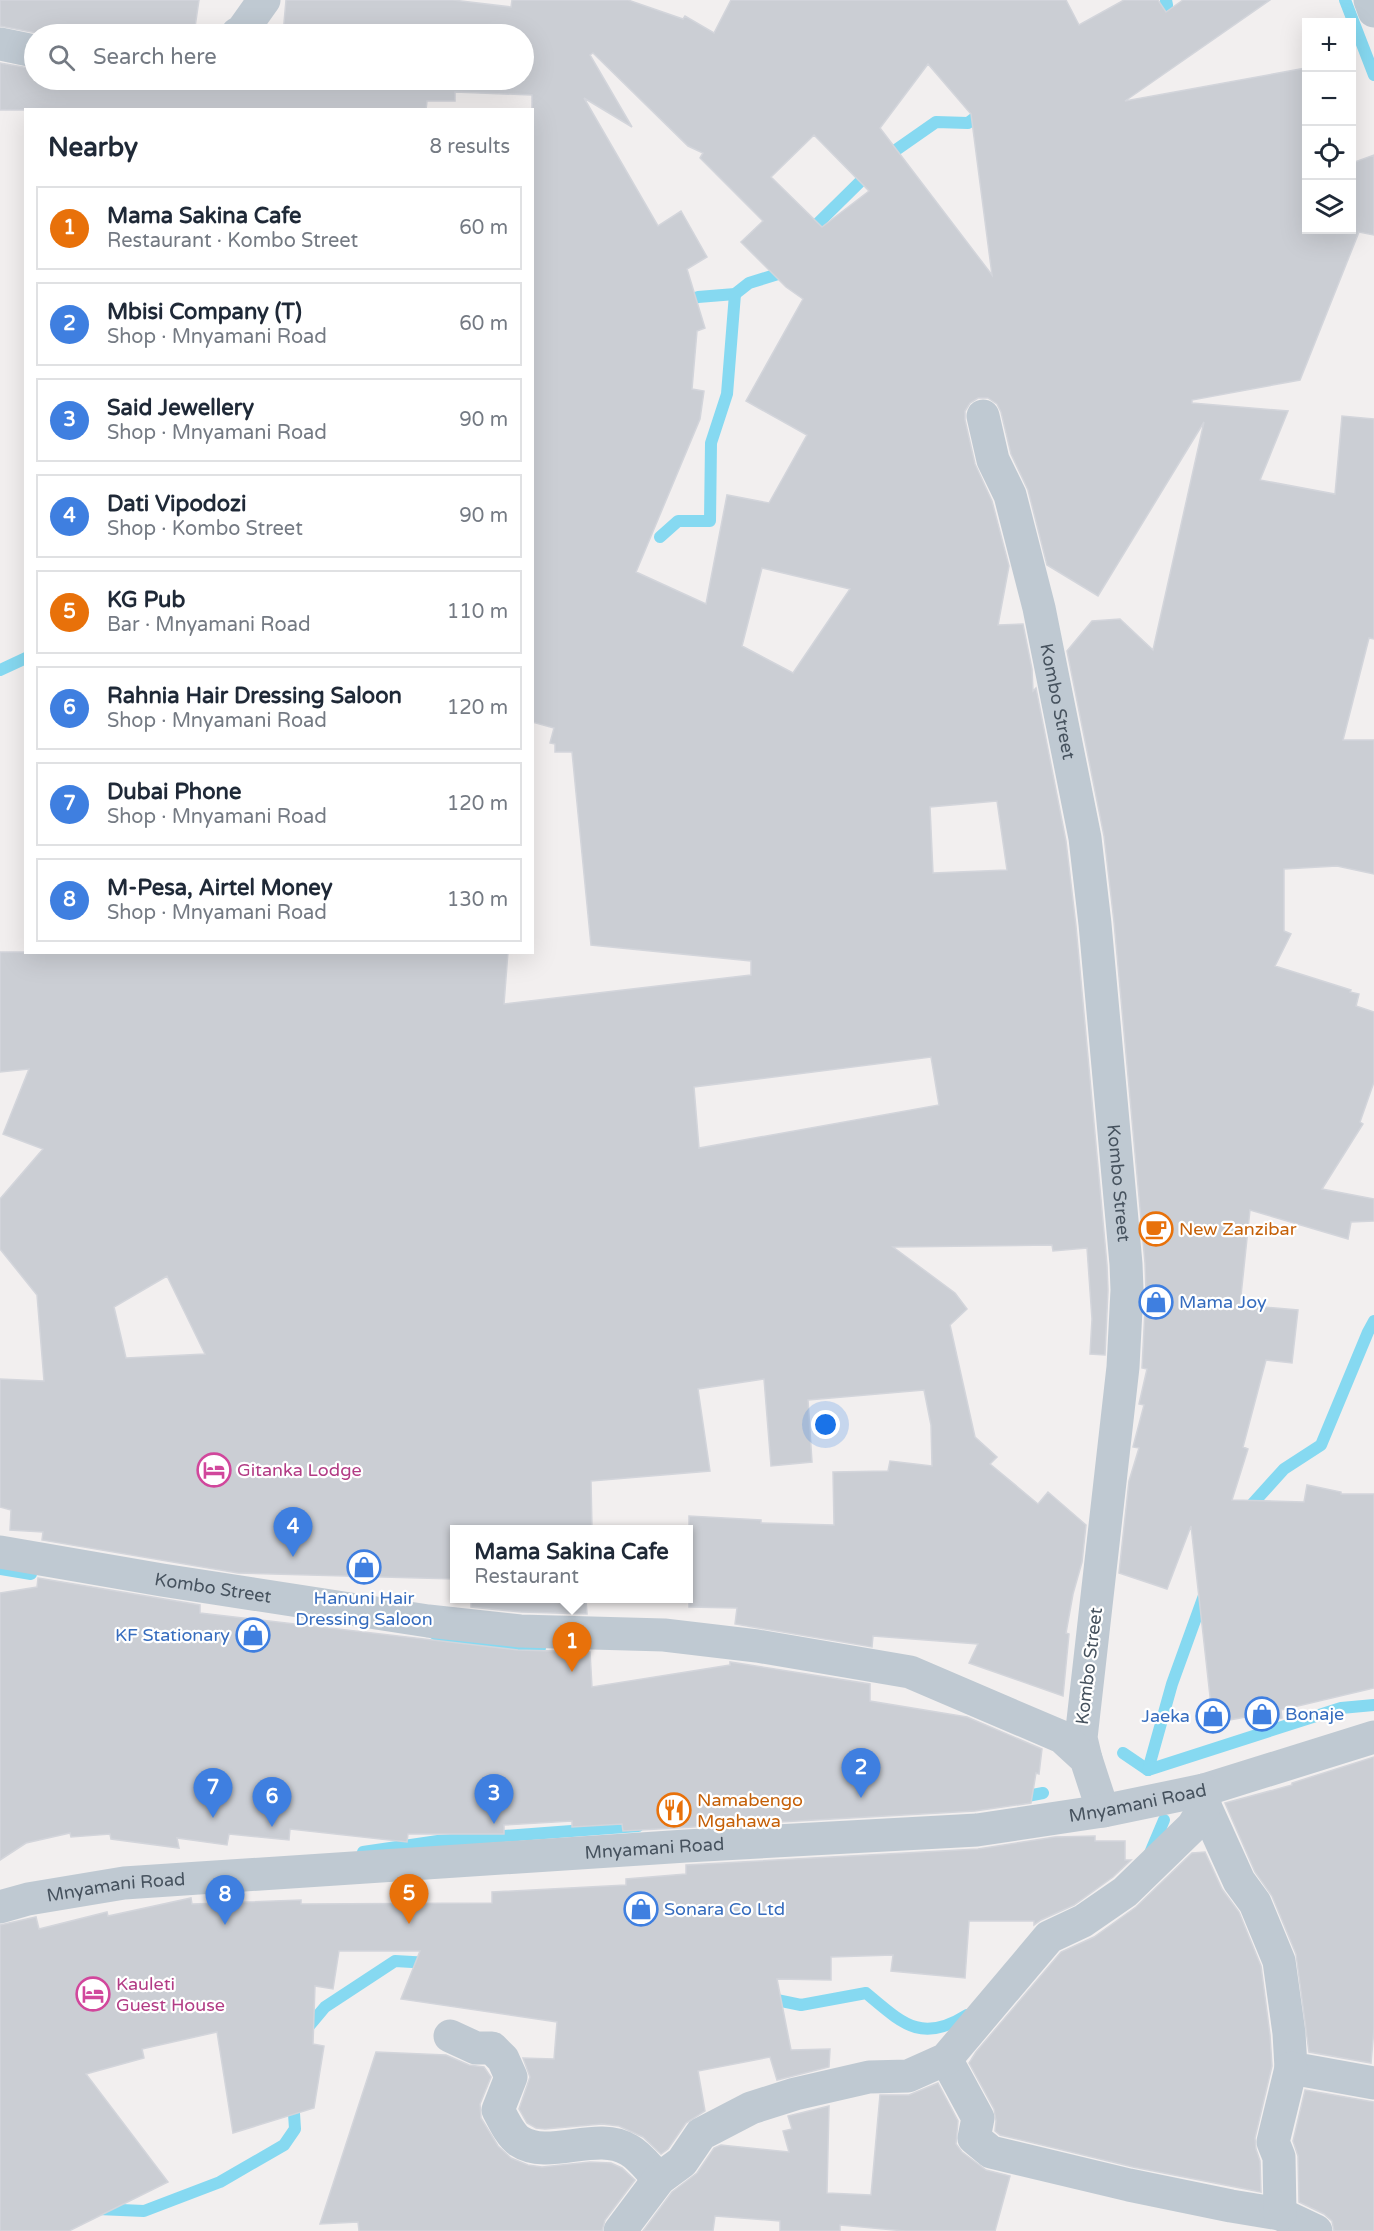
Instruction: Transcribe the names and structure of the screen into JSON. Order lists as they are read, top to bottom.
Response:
{
  "streets": {
    "street": ["Kombo Street", "Mnyamani Road"]
  },
  "crossings": [
    ["Kombo Street", "Mnyamani Road"]
  ],
  "places": {
    "cafe": ["New Zanzibar"],
    "shop": [
      "Mama Joy",
      "Hanuni Hair Dressing Saloon",
      "KF Stationary",
      "Bonaje",
      "Jaeka",
      "Sonara Co Ltd"
    ],
    "hotel": ["Gitanka Lodge", "Kauleti Guest House"],
    "restaurant": ["Namabengo Mgahawa"]
  },
  "page": {
    "map_buttons": ["+", "−"],
    "search": "Search here",
    "heading": ["Nearby", "8 results"],
    "list": [
      {
        "mark": "1",
        "name": "Mama Sakina Cafe",
        "note": "Restaurant · Kombo Street",
        "value": "60 m"
      },
      {
        "mark": "2",
        "name": "Mbisi Company (T)",
        "note": "Shop · Mnyamani Road",
        "value": "60 m"
      },
      {
        "mark": "3",
        "name": "Said Jewellery",
        "note": "Shop · Mnyamani Road",
        "value": "90 m"
      },
      {
        "mark": "4",
        "name": "Dati Vipodozi",
        "note": "Shop · Kombo Street",
        "value": "90 m"
      },
      {
        "mark": "5",
        "name": "KG Pub",
        "note": "Bar · Mnyamani Road",
        "value": "110 m"
      },
      {
        "mark": "6",
        "name": "Rahnia Hair Dressing Saloon",
        "note": "Shop · Mnyamani Road",
        "value": "120 m"
      },
      {
        "mark": "7",
        "name": "Dubai Phone",
        "note": "Shop · Mnyamani Road",
        "value": "120 m"
      },
      {
        "mark": "8",
        "name": "M-Pesa, Airtel Money",
        "note": "Shop · Mnyamani Road",
        "value": "130 m"
      }
    ],
    "pins": [
      "4",
      "1",
      "2",
      "7",
      "3",
      "6",
      "5",
      "8"
    ],
    "popup": ["Mama Sakina Cafe", "Restaurant"]
  }
}
